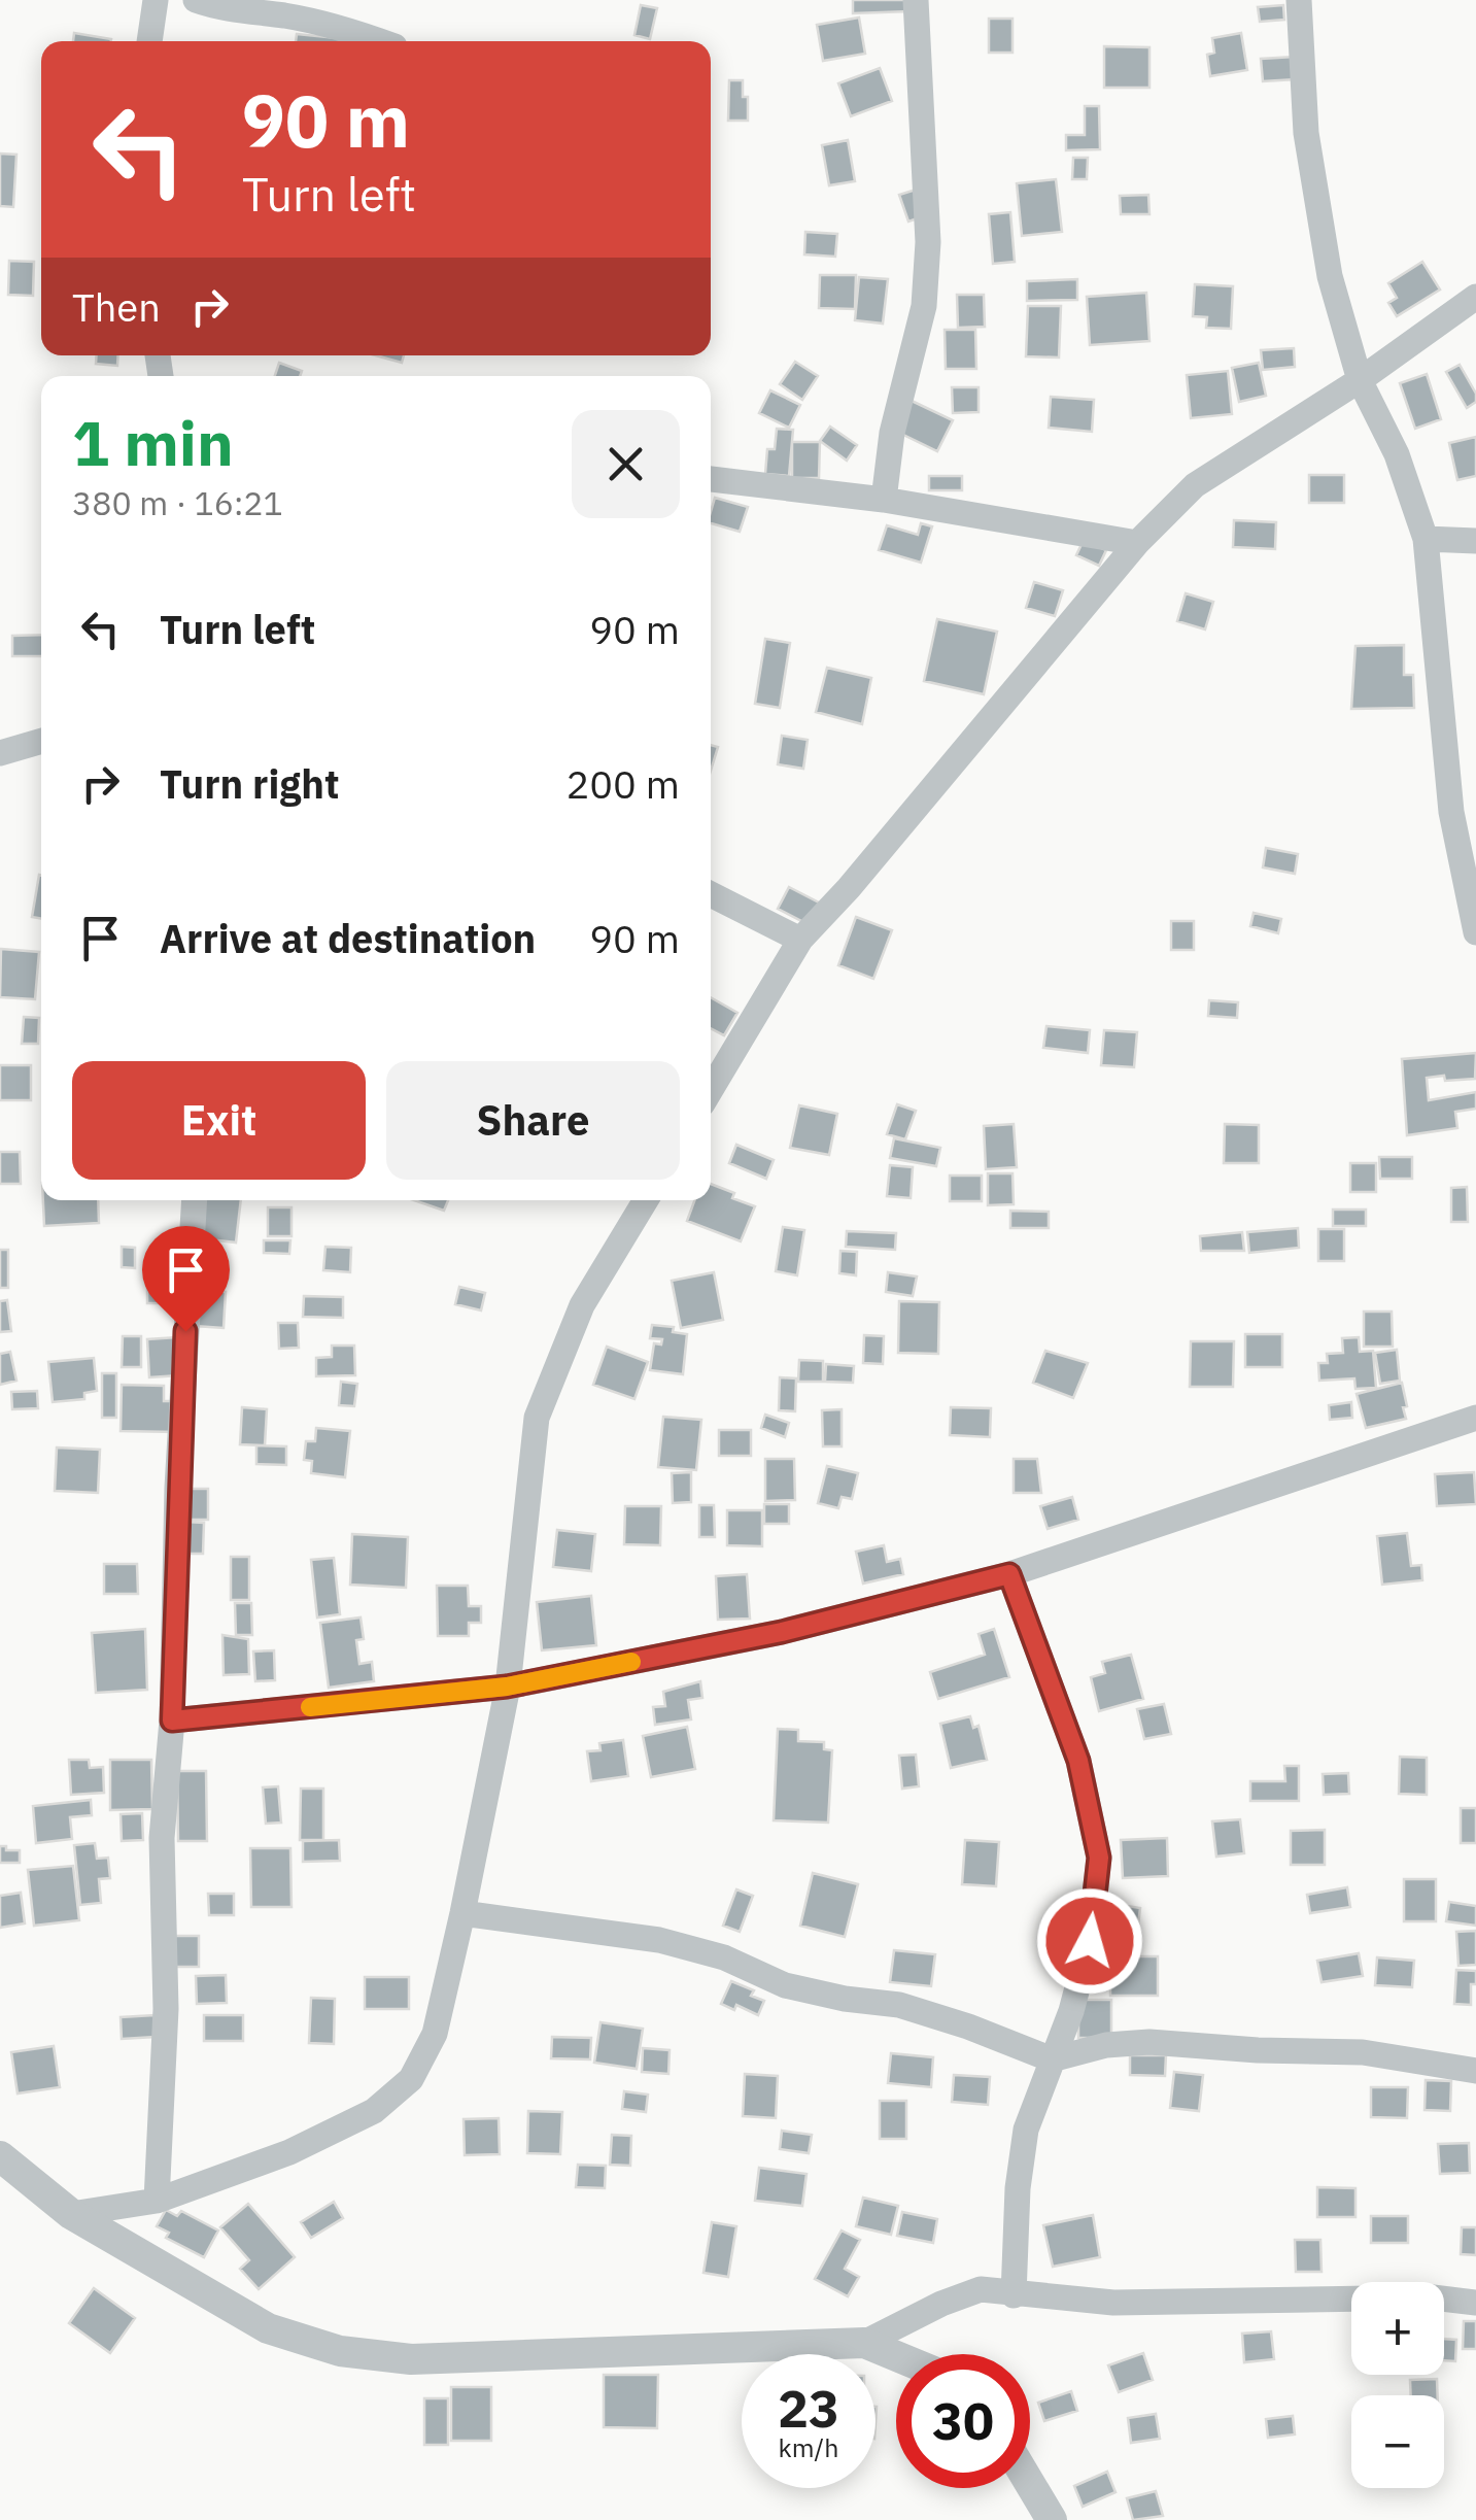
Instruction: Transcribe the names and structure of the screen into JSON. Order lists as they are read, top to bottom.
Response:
{
  "page": {
    "turn": ["90 m", "Turn left"],
    "then": "Then",
    "heading": ["1 min", "380 m · 16:21"],
    "list": [
      {
        "name": "Turn left",
        "value": "90 m"
      },
      {
        "name": "Turn right",
        "value": "200 m"
      },
      {
        "name": "Arrive at destination",
        "value": "90 m"
      }
    ],
    "buttons": ["Exit", "Share"],
    "map_buttons": ["+", "−"],
    "speed": "23 km/h",
    "limit": "30"
  }
}
